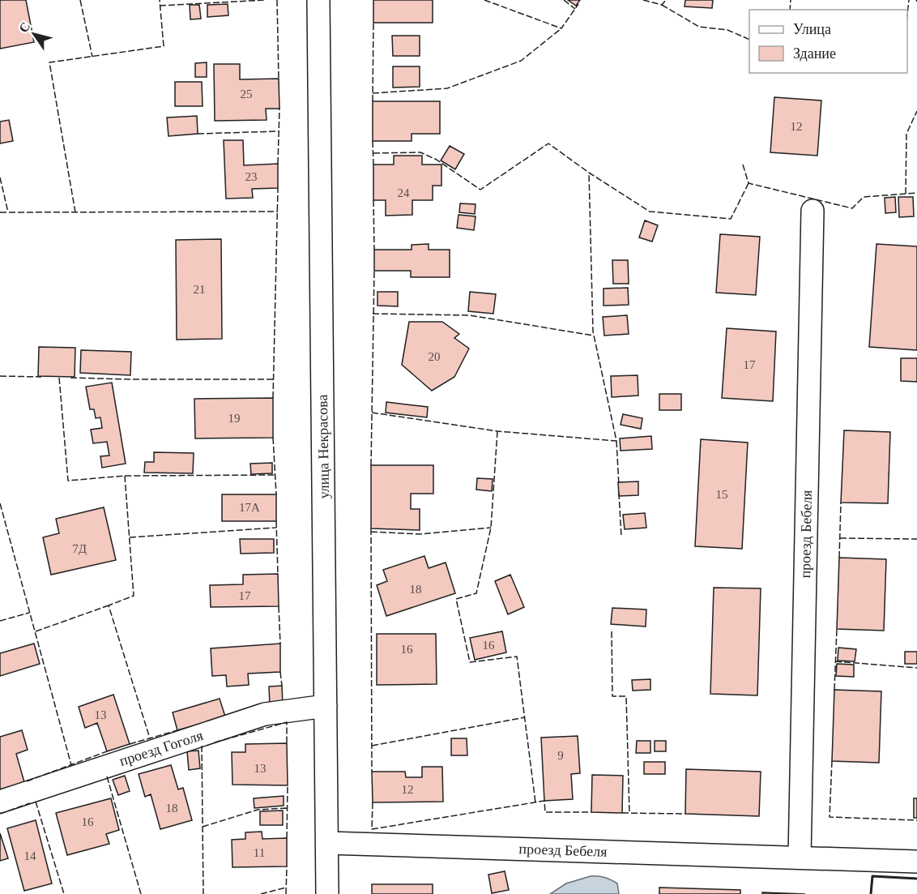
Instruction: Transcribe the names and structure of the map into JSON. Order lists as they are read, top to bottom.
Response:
{
  "streets": {
    "street": ["улица Некрасова", "проезд Бебеля", "проезд Гоголя"]
  },
  "crossings": [
    ["улица Некрасова", "проезд Бебеля"],
    ["улица Некрасова", "проезд Гоголя"]
  ],
  "house_numbers": [
    "25",
    "12",
    "23",
    "24",
    "21",
    "20",
    "17",
    "19",
    "15",
    "17А",
    "7Д",
    "18",
    "17",
    "16",
    "16",
    "13",
    "9",
    "13",
    "12",
    "18",
    "16",
    "11",
    "14"
  ],
  "legend": ["Улица", "Здание"],
  "north": "top left"
}
